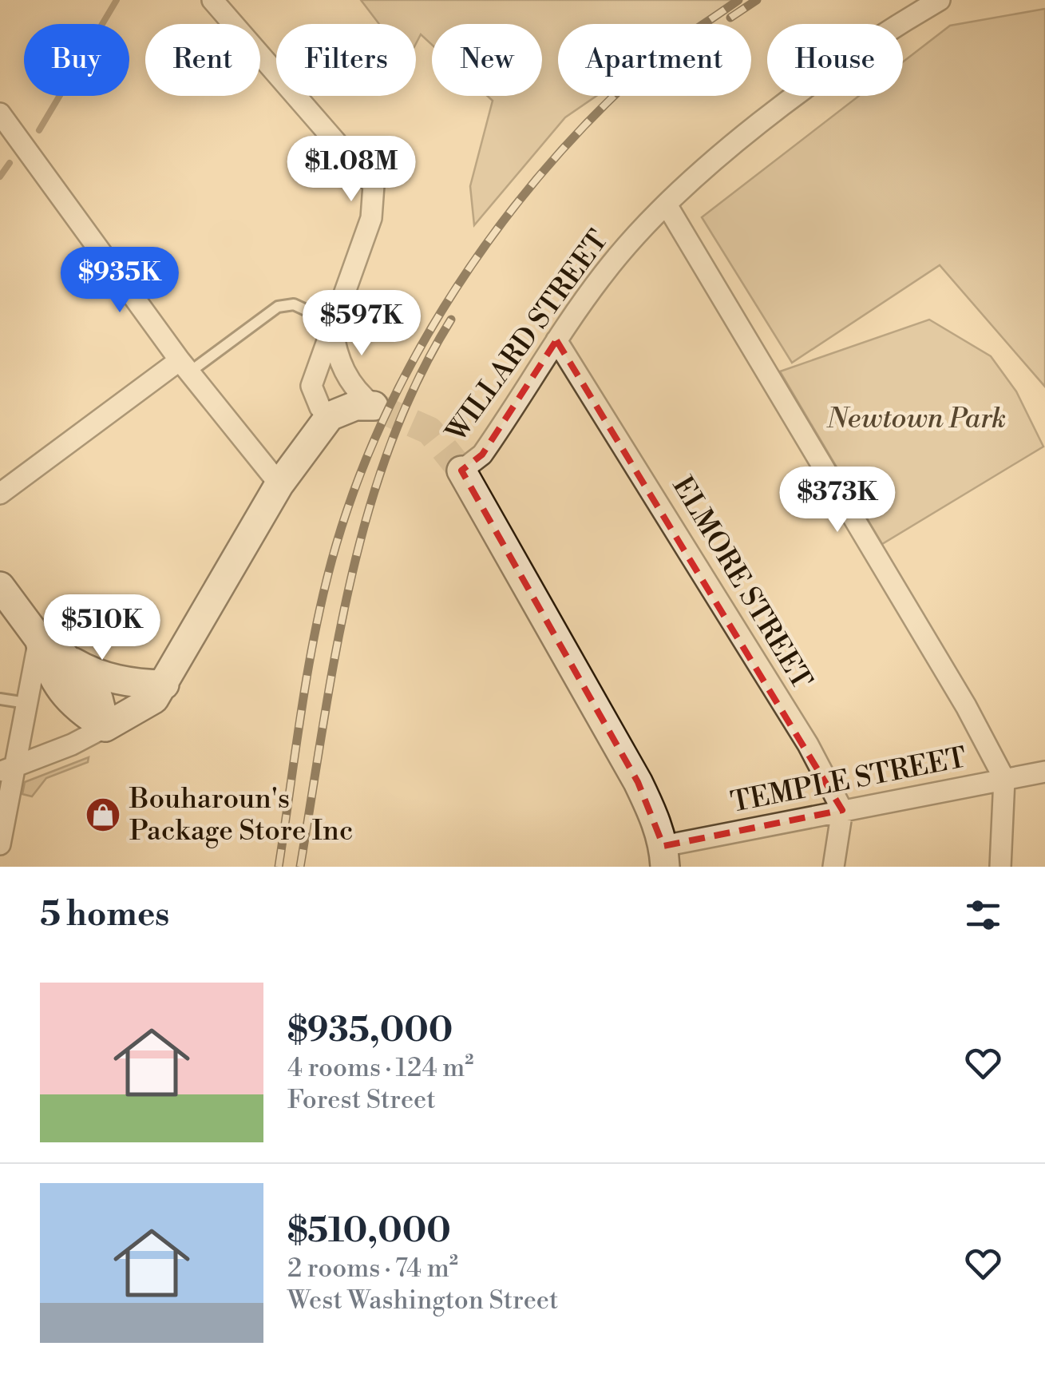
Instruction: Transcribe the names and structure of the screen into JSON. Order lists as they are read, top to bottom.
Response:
{
  "streets": {
    "street": ["WILLARD STREET", "ELMORE STREET", "TEMPLE STREET"]
  },
  "crossings": [
    ["WILLARD STREET", "ELMORE STREET"],
    ["ELMORE STREET", "TEMPLE STREET"]
  ],
  "parks": ["Newtown Park"],
  "places": {
    "shop": ["Bouharoun's Package Store Inc"]
  },
  "page": {
    "chip": [
      "Buy",
      "Rent",
      "Filters",
      "New",
      "Apartment",
      "House"
    ],
    "price": [
      "$1.08M",
      "$935K",
      "$597K",
      "$373K",
      "$510K"
    ],
    "heading": "5 homes",
    "list": [
      {
        "name": "$935,000",
        "note": "4 rooms · 124 m² · Forest Street"
      },
      {
        "name": "$510,000",
        "note": "2 rooms · 74 m² · West Washington Street"
      }
    ]
  }
}
